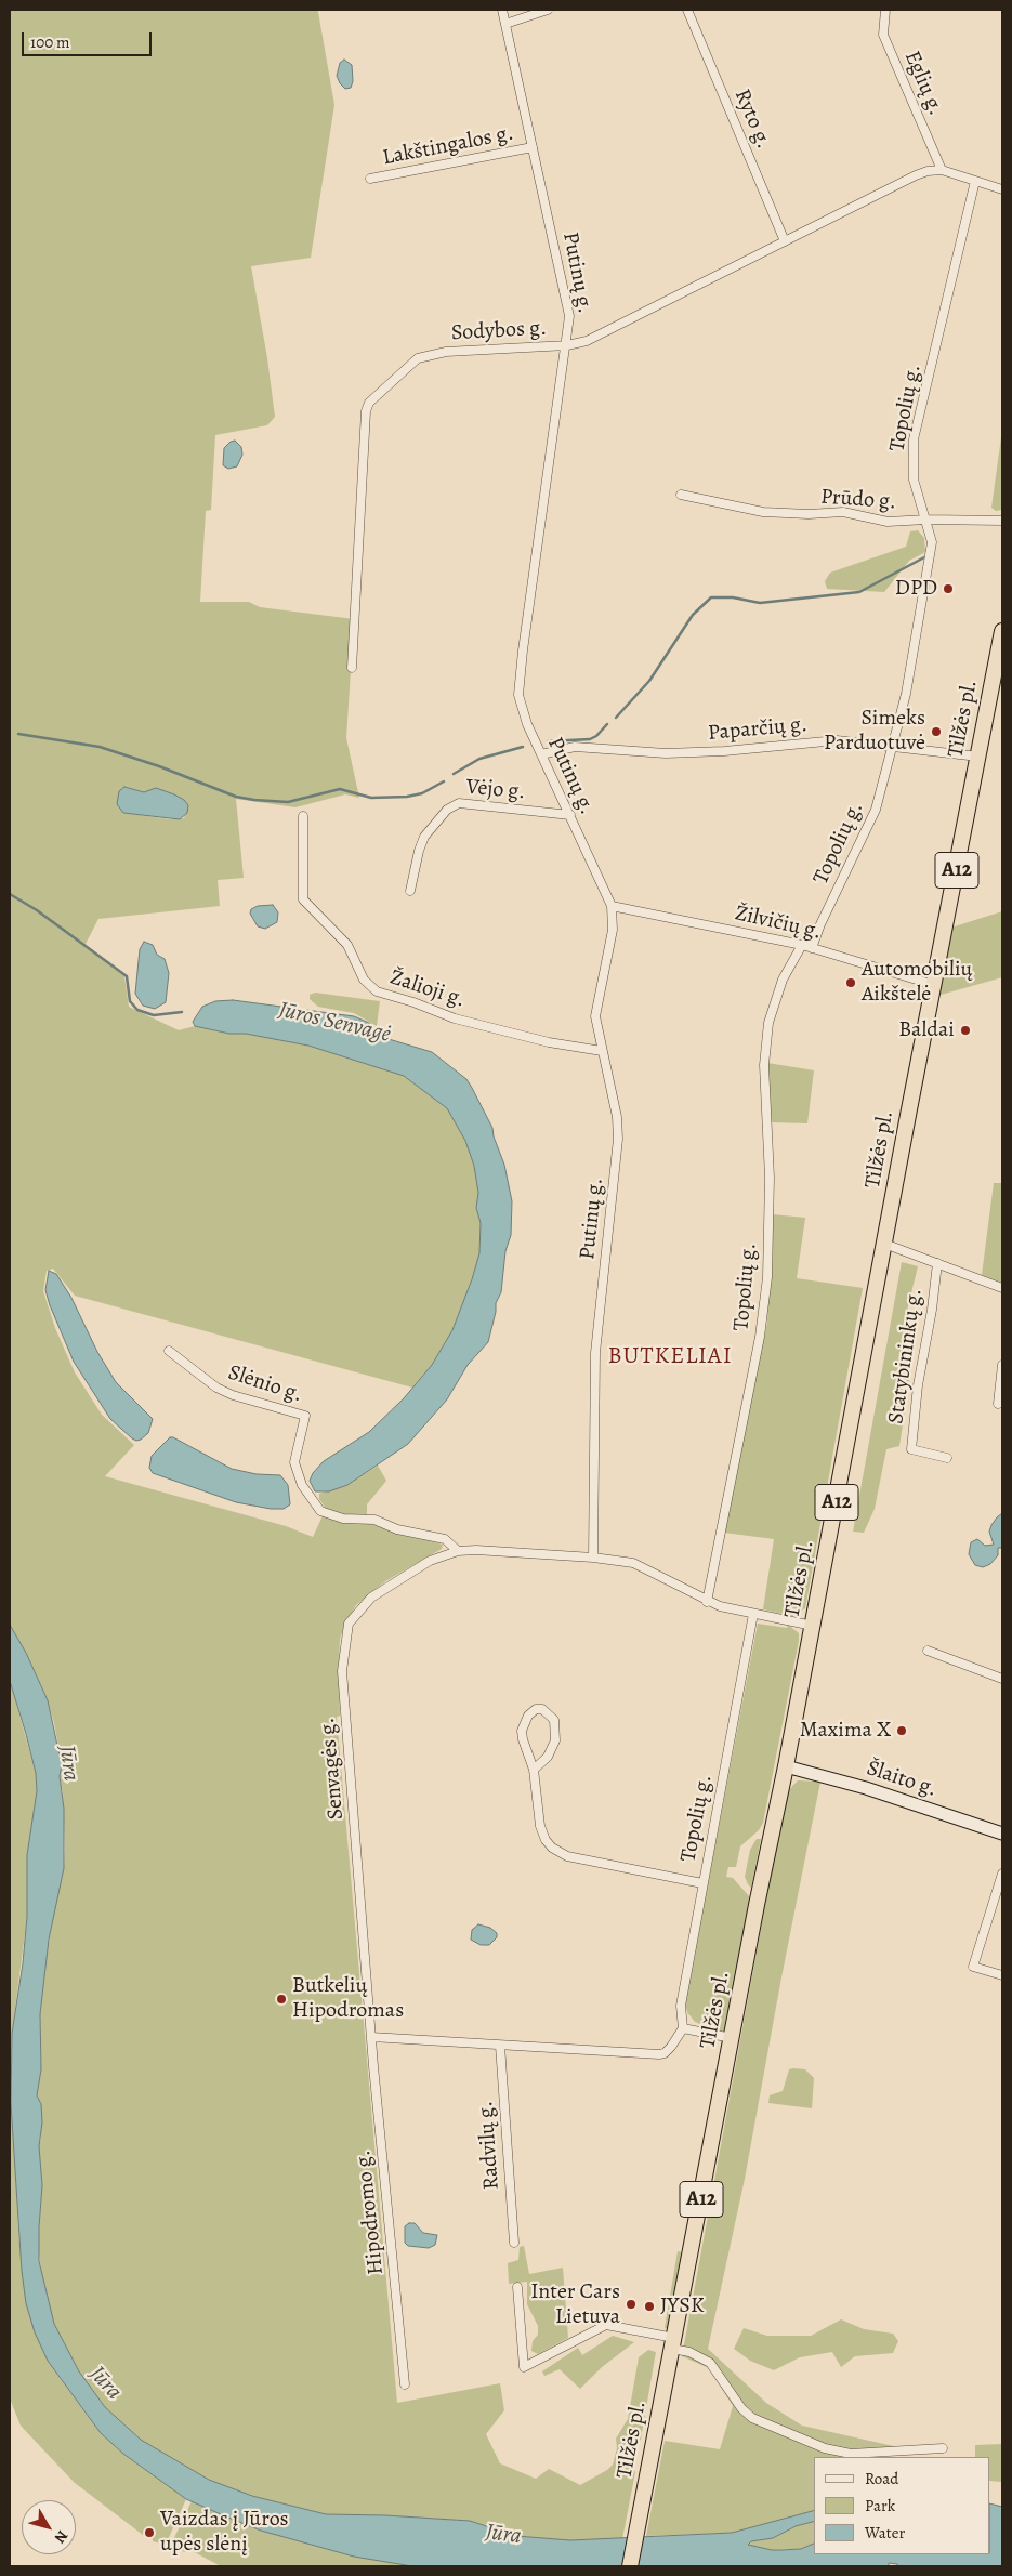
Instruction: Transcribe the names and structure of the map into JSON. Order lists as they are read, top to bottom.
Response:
{
  "streets": {
    "highway": ["Tilžės pl.", "A12"],
    "main road": ["Šlaito g."],
    "street": [
      "Eglių g.",
      "Ryto g.",
      "Lakštingalos g.",
      "Putinų g.",
      "Sodybos g.",
      "Topolių g.",
      "Prūdo g.",
      "Paparčių g.",
      "Vėjo g.",
      "Žilvičių g.",
      "Žalioji g.",
      "Statybininkų g.",
      "Slėnio g.",
      "Senvagės g.",
      "Radvilų g.",
      "Hipodromo g."
    ]
  },
  "crossings": [
    ["Eglių g.", "Sodybos g."],
    ["Ryto g.", "Sodybos g."],
    ["Lakštingalos g.", "Putinų g."],
    ["Putinų g.", "Sodybos g."],
    ["Putinų g.", "Paparčių g."],
    ["Putinų g.", "Vėjo g."],
    ["Putinų g.", "Žilvičių g."],
    ["Putinų g.", "Žalioji g."],
    ["Putinų g.", "Senvagės g."],
    ["Sodybos g.", "Topolių g."],
    ["Topolių g.", "Prūdo g."],
    ["Topolių g.", "Paparčių g."],
    ["Topolių g.", "Žilvičių g."],
    ["Topolių g.", "Senvagės g."],
    ["Tilžės pl.", "Paparčių g."],
    ["Tilžės pl.", "Žilvičių g."],
    ["Tilžės pl.", "Senvagės g."],
    ["Tilžės pl.", "Šlaito g."],
    ["Slėnio g.", "Senvagės g."],
    ["Senvagės g.", "Hipodromo g."]
  ],
  "districts": ["BUTKELIAI"],
  "water": ["Jūros Senvagė", "Jūra"],
  "places": [
    "DPD",
    "Simeks Parduotuvė",
    "Automobilių Aikštelė",
    "Baldai",
    "Maxima X",
    "Butkelių Hipodromas",
    "Inter Cars Lietuva",
    "JYSK",
    "Vaizdas į Jūros upės slėnį"
  ],
  "legend": ["Road", "Park", "Water"],
  "scale_bar": "100 m",
  "north": "bottom right"
}
